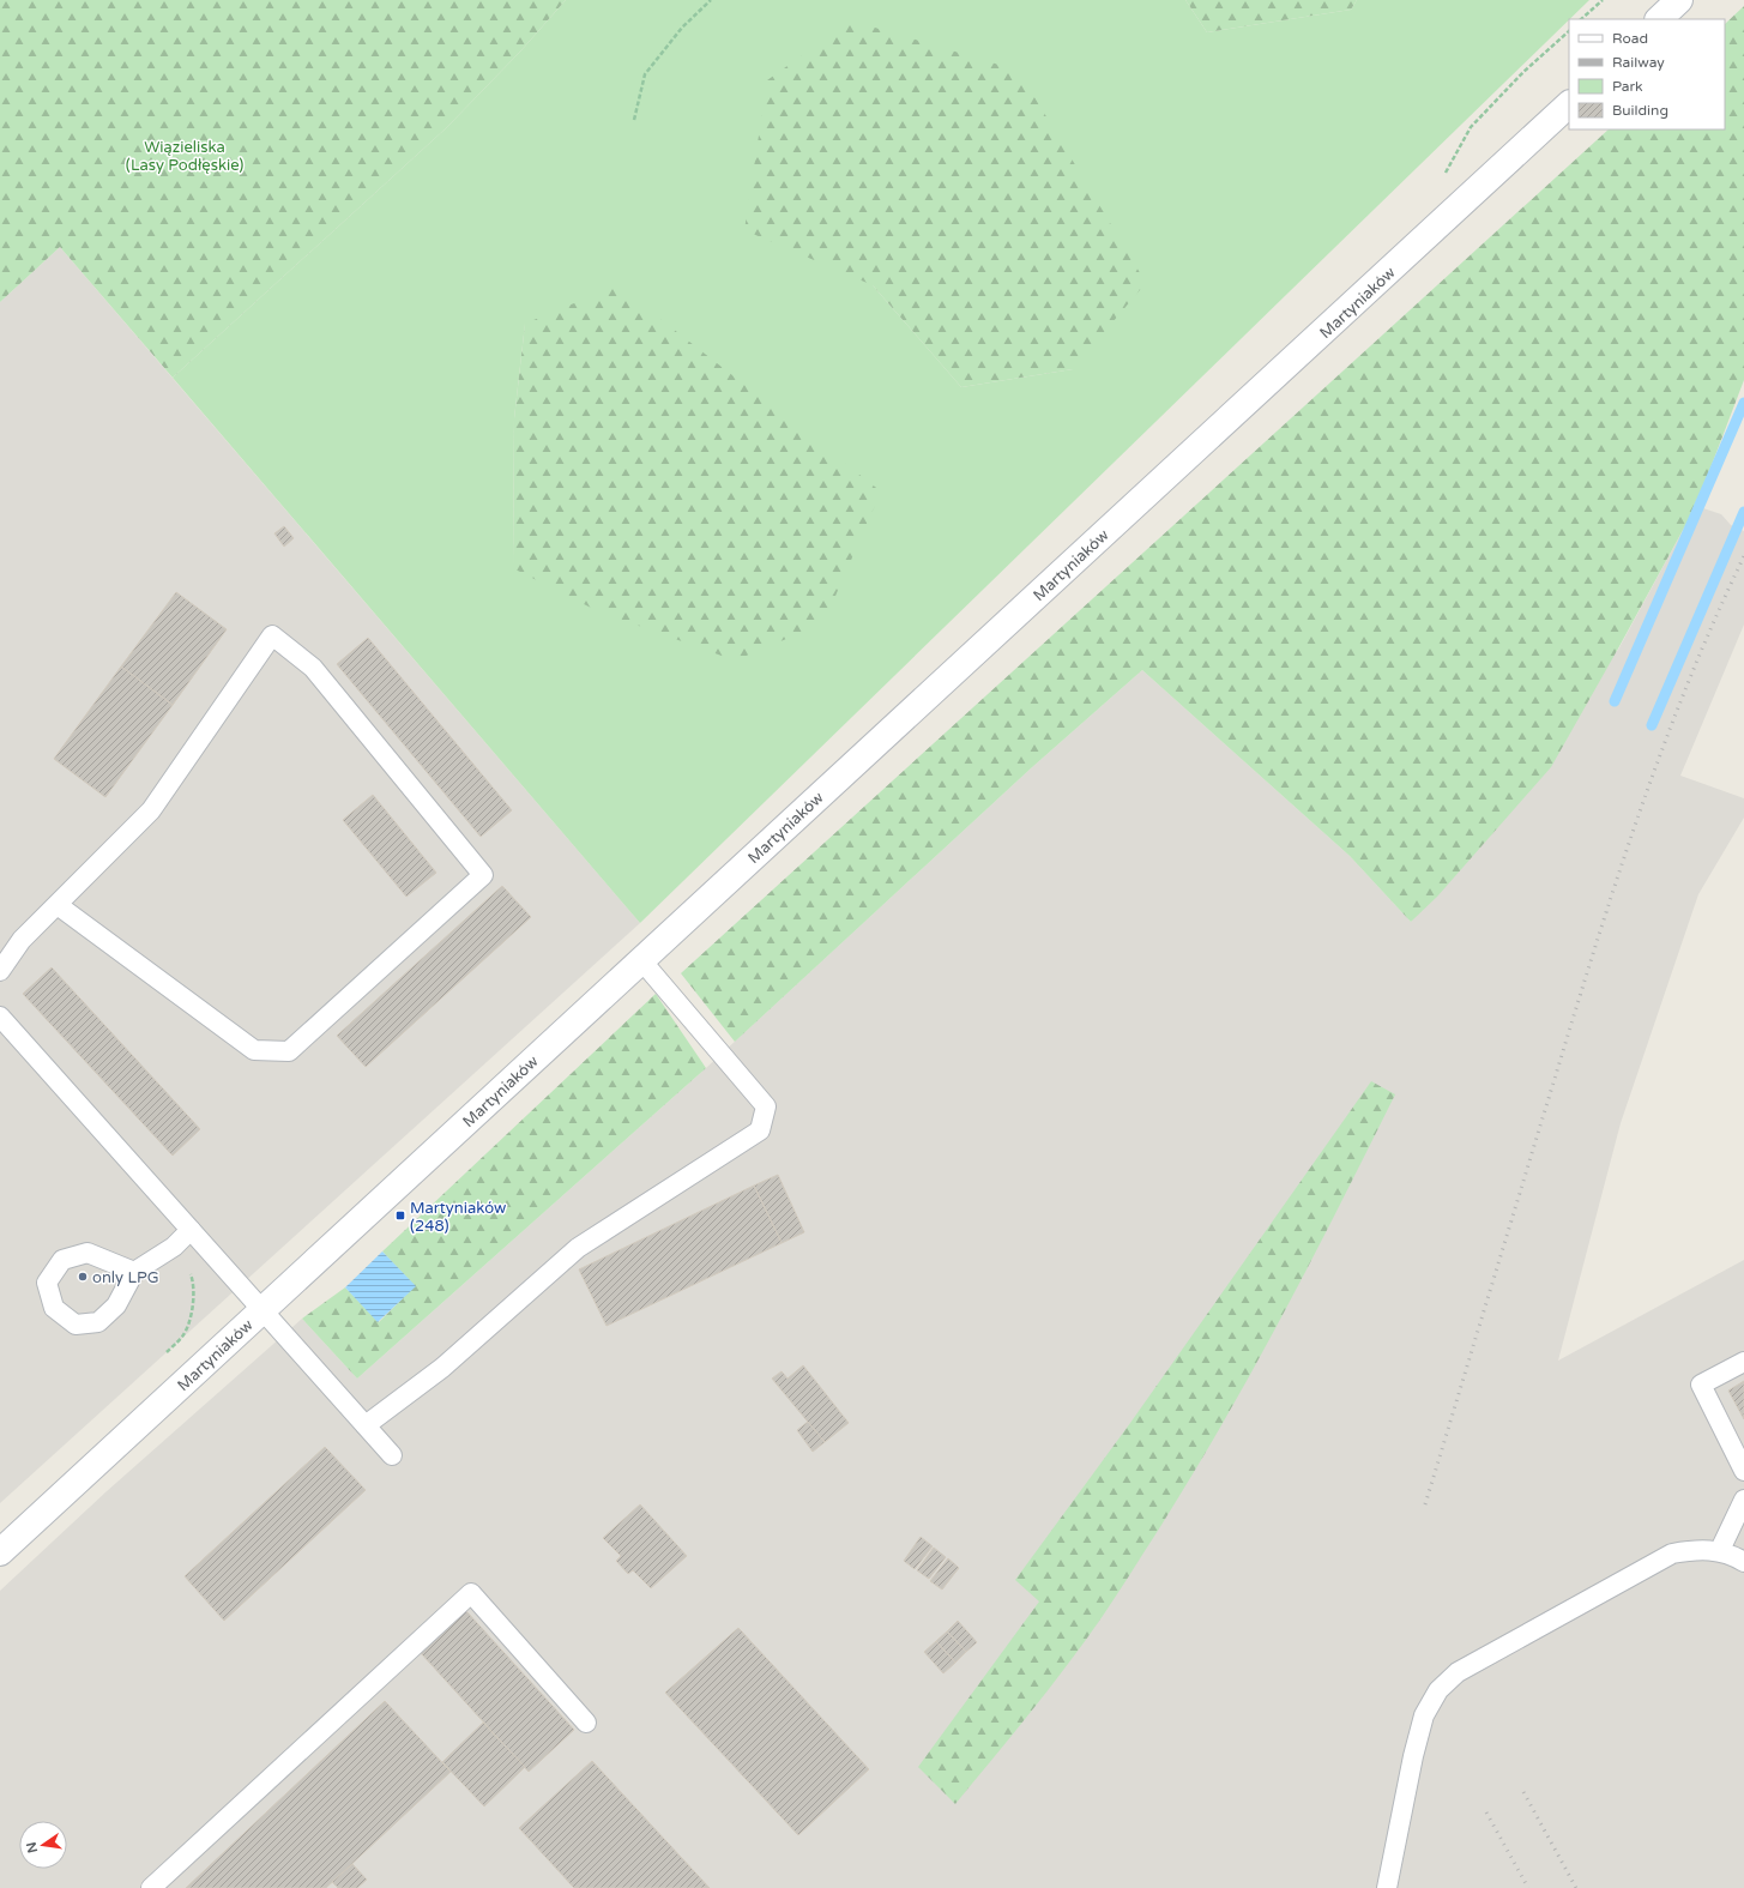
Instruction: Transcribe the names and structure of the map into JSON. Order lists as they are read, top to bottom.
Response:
{
  "streets": {
    "main road": ["Martyniaków"]
  },
  "parks": ["Wiązieliska (Lasy Podłęskie)"],
  "places": {
    "transit": ["Martyniaków (248)"],
    "other": ["only LPG"]
  },
  "legend": [
    "Road",
    "Railway",
    "Park",
    "Building"
  ],
  "north": "left"
}
